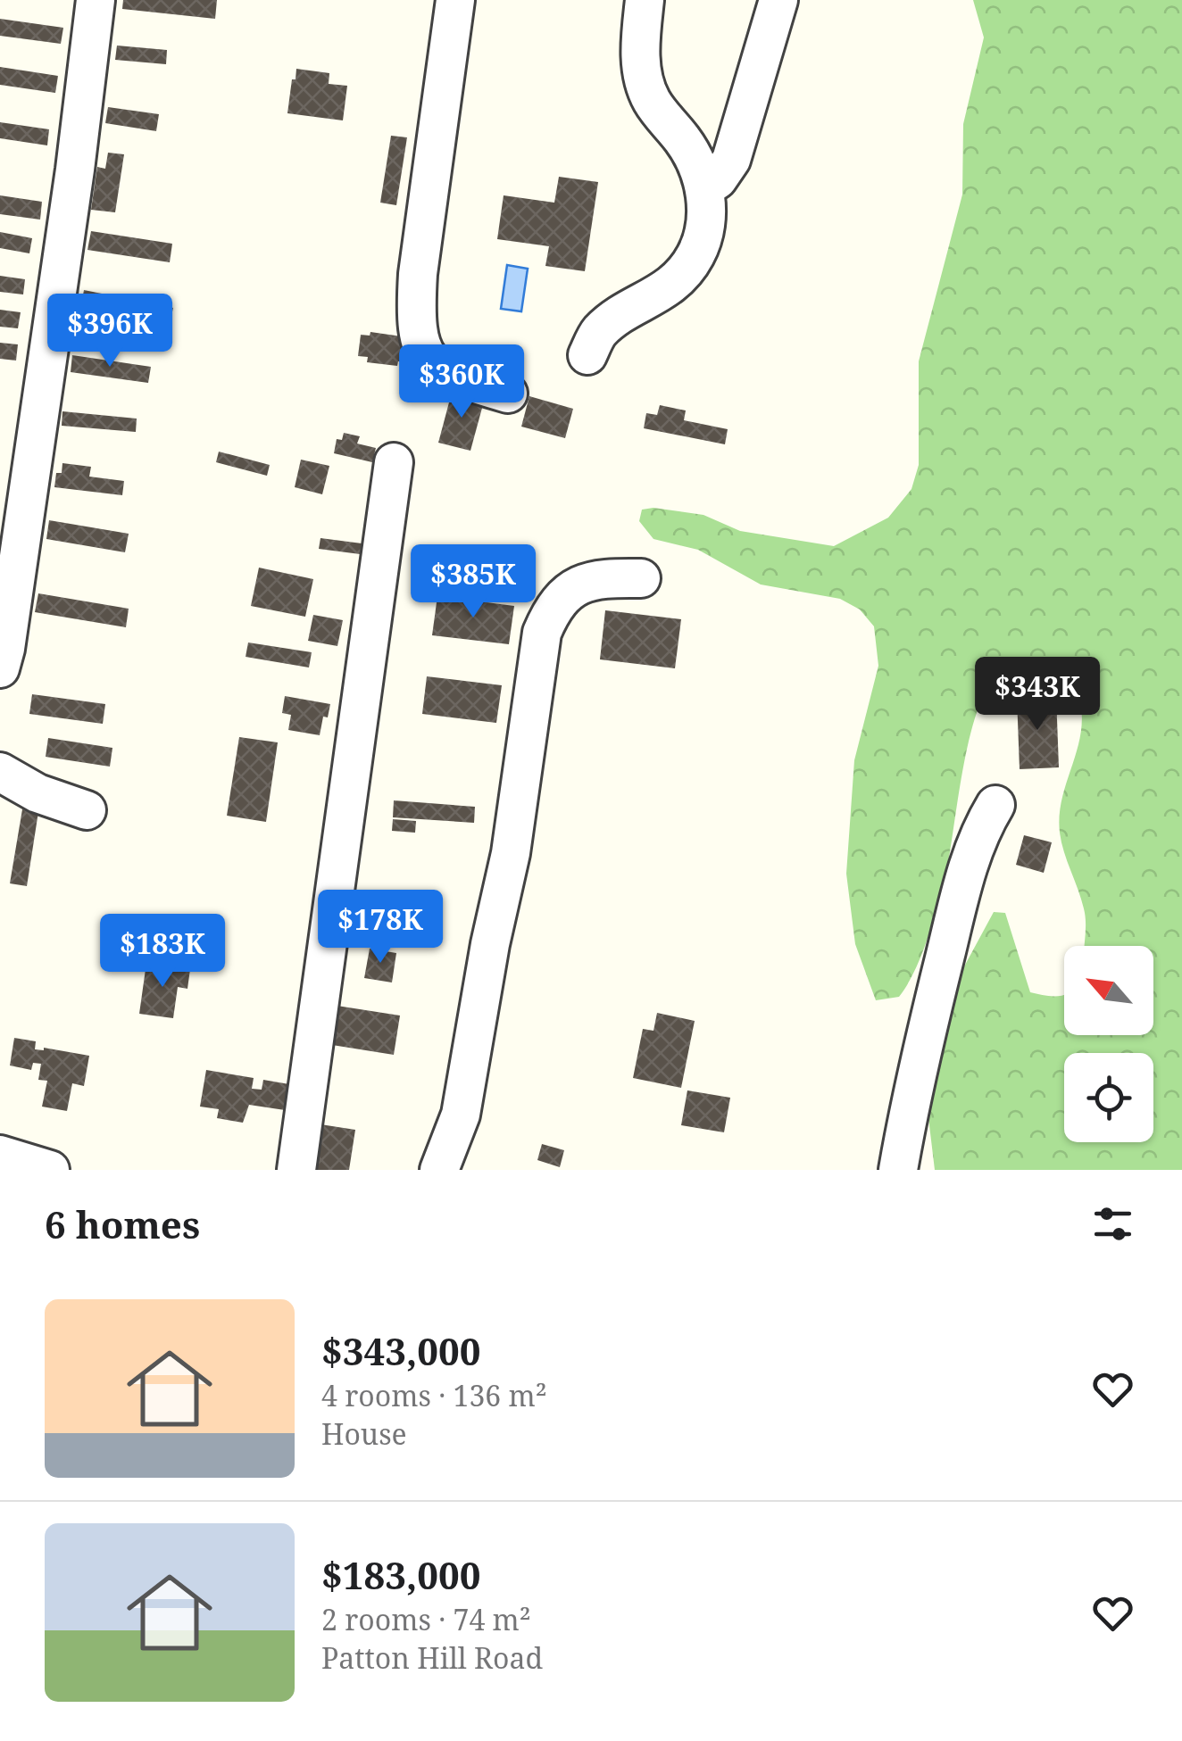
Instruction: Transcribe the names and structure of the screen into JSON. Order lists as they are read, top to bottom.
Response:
{
  "north": "top left",
  "page": {
    "price": [
      "$396K",
      "$360K",
      "$385K",
      "$343K",
      "$178K",
      "$183K"
    ],
    "heading": "6 homes",
    "list": [
      {
        "name": "$343,000",
        "note": "4 rooms · 136 m² · House"
      },
      {
        "name": "$183,000",
        "note": "2 rooms · 74 m² · Patton Hill Road"
      }
    ]
  }
}
